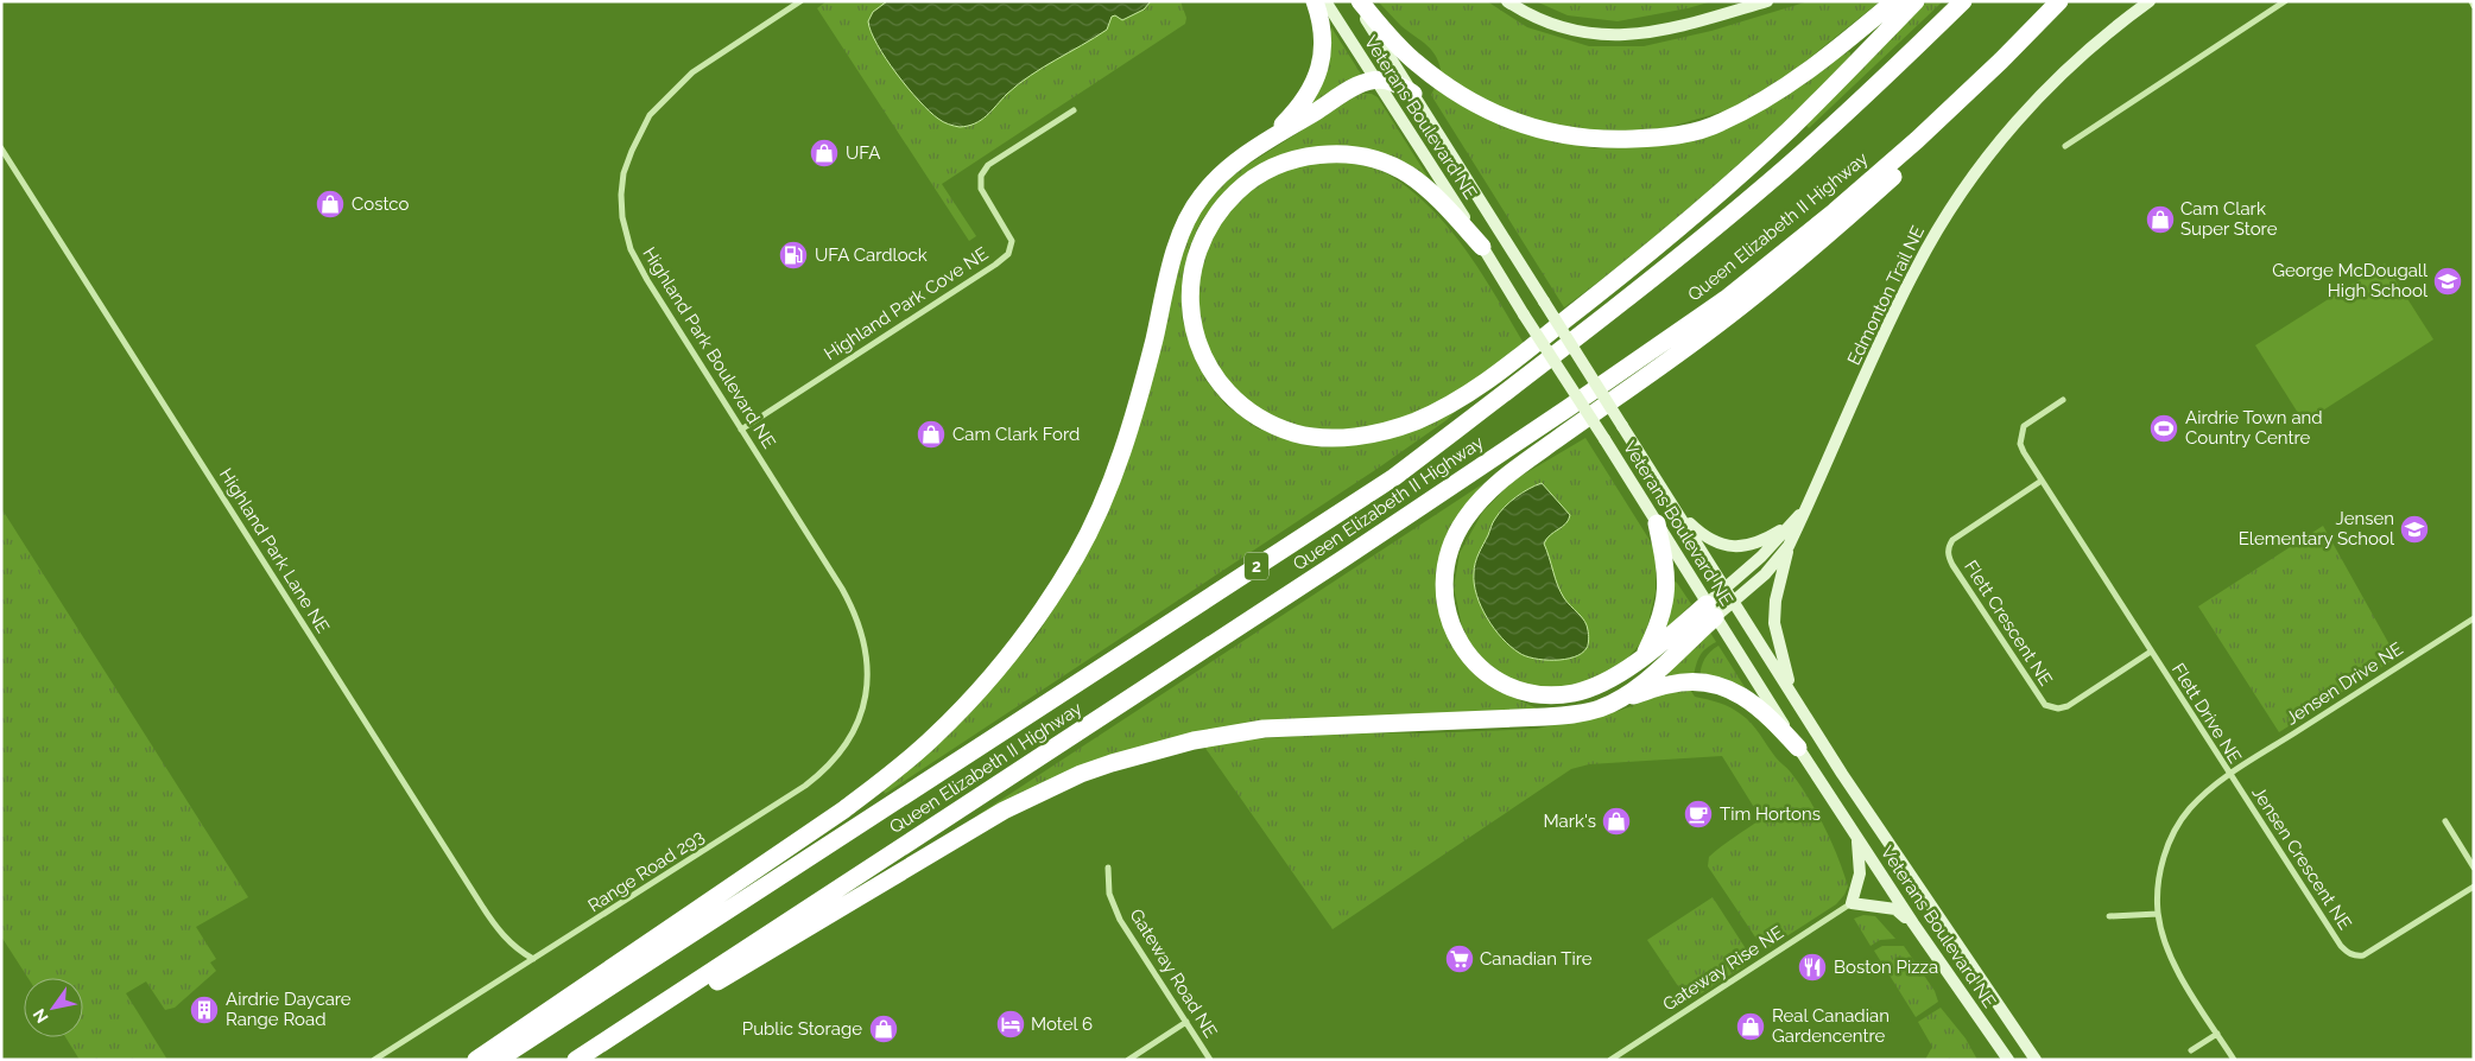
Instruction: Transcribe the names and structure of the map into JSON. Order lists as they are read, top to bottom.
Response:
{
  "streets": {
    "highway": ["Queen Elizabeth II Highway", "2"],
    "main road": ["Veterans Boulevard NE", "Edmonton Trail NE"],
    "street": [
      "Highland Park Cove NE",
      "Highland Park Boulevard NE",
      "Highland Park Lane NE",
      "Flett Crescent NE",
      "Jensen Drive NE",
      "Flett Drive NE",
      "Jensen Crescent NE",
      "Range Road 293",
      "Gateway Rise NE",
      "Gateway Road NE"
    ]
  },
  "crossings": [
    ["Veterans Boulevard NE", "Edmonton Trail NE"],
    ["Highland Park Cove NE", "Highland Park Boulevard NE"],
    ["Highland Park Boulevard NE", "Range Road 293"],
    ["Highland Park Lane NE", "Range Road 293"],
    ["Flett Crescent NE", "Flett Drive NE"],
    ["Jensen Drive NE", "Flett Drive NE"],
    ["Jensen Drive NE", "Jensen Crescent NE"],
    ["Flett Drive NE", "Jensen Crescent NE"]
  ],
  "places": {
    "shop": [
      "UFA",
      "Costco",
      "Cam Clark Super Store",
      "Cam Clark Ford",
      "Mark's",
      "Real Canadian Gardencentre",
      "Public Storage"
    ],
    "fuel station": ["UFA Cardlock"],
    "school or university": ["George McDougall High School", "Jensen Elementary School"],
    "sports": ["Airdrie Town and Country Centre"],
    "cafe": ["Tim Hortons"],
    "supermarket": ["Canadian Tire"],
    "restaurant": ["Boston Pizza"],
    "building": ["Airdrie Daycare Range Road"],
    "hotel": ["Motel 6"]
  },
  "north": "bottom left"
}
